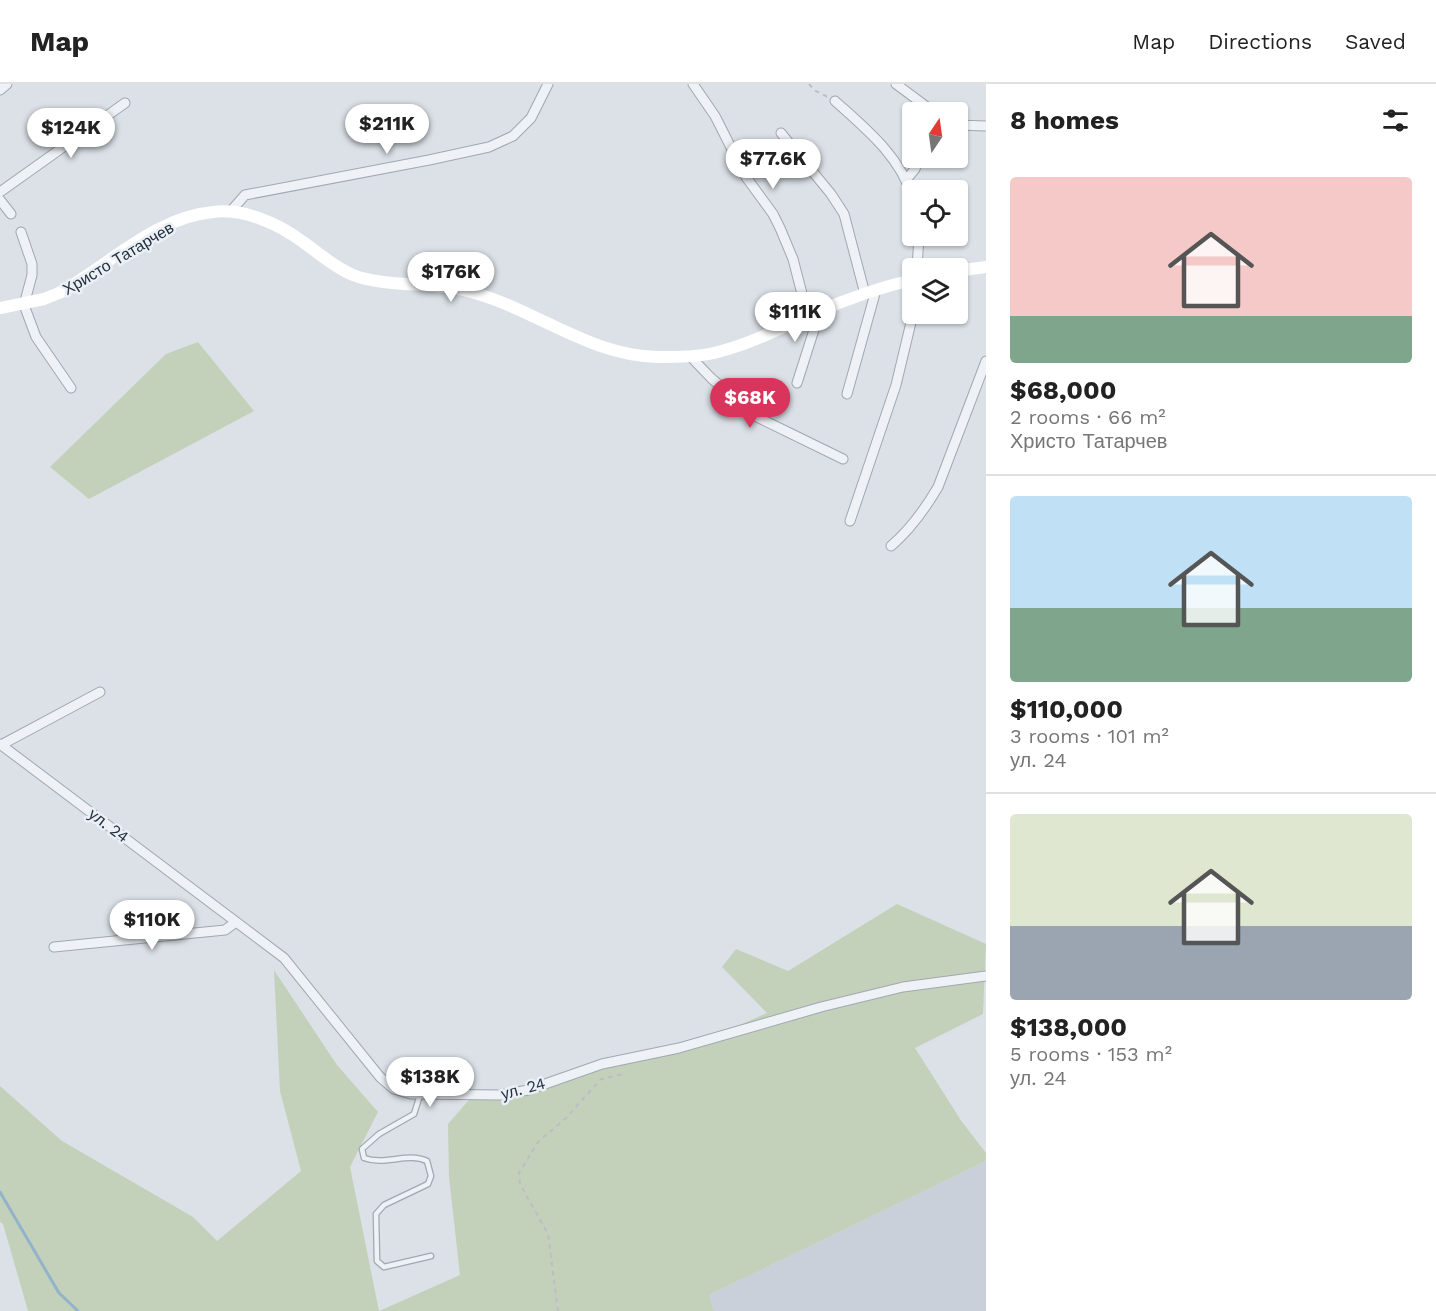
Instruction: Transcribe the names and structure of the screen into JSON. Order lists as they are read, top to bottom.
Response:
{
  "streets": {
    "main road": ["Христо Татарчев"],
    "street": ["ул. 24"]
  },
  "north": "top",
  "page": {
    "header": "Map",
    "nav": ["Map", "Directions", "Saved"],
    "heading": "8 homes",
    "price": [
      "$211K",
      "$124K",
      "$77.6K",
      "$176K",
      "$111K",
      "$68K",
      "$110K",
      "$138K"
    ],
    "list": [
      {
        "name": "$68,000",
        "note": "2 rooms · 66 m² · Христо Татарчев"
      },
      {
        "name": "$110,000",
        "note": "3 rooms · 101 m² · ул. 24"
      },
      {
        "name": "$138,000",
        "note": "5 rooms · 153 m² · ул. 24"
      }
    ]
  }
}
